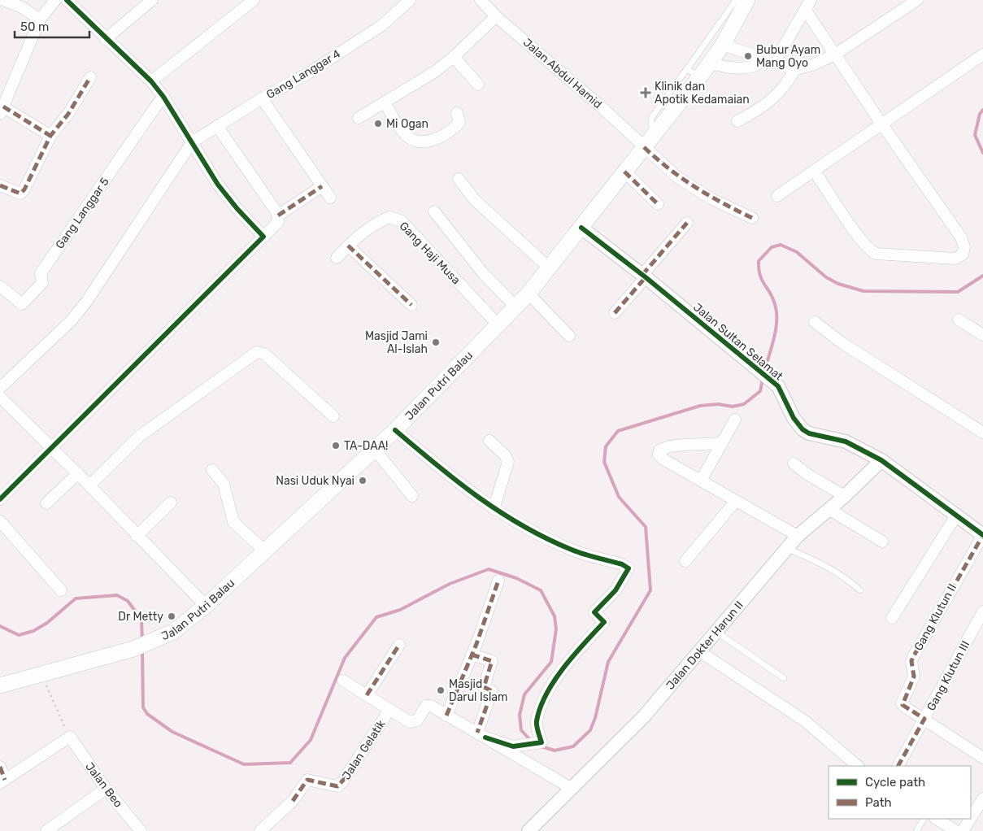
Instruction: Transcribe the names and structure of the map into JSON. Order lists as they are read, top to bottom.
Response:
{
  "streets": {
    "main road": ["Jalan Putri Balau"],
    "street": [
      "Jalan Abdul Hamid",
      "Gang Langgar 4",
      "Gang Langgar 5",
      "Gang Haji Musa",
      "Jalan Sultan Selamat",
      "Gang Klutun II",
      "Jalan Dokter Harun II",
      "Gang Klutun III",
      "Jalan Gelatik",
      "Jalan Beo"
    ]
  },
  "crossings": [
    ["Jalan Abdul Hamid", "Jalan Putri Balau"],
    ["Gang Haji Musa", "Jalan Putri Balau"],
    ["Jalan Sultan Selamat", "Jalan Putri Balau"],
    ["Jalan Sultan Selamat", "Gang Klutun II"],
    ["Jalan Sultan Selamat", "Jalan Dokter Harun II"],
    ["Gang Klutun II", "Gang Klutun III"]
  ],
  "places": {
    "other": [
      "Bubur Ayam Mang Oyo",
      "Mi Ogan",
      "Masjid Jami Al-Islah",
      "TA-DAA!",
      "Nasi Uduk Nyai",
      "Dr Metty",
      "Masjid Darul Islam"
    ],
    "health": ["Klinik dan Apotik Kedamaian"]
  },
  "legend": ["Cycle path", "Path"],
  "scale_bar": "50 m"
}
